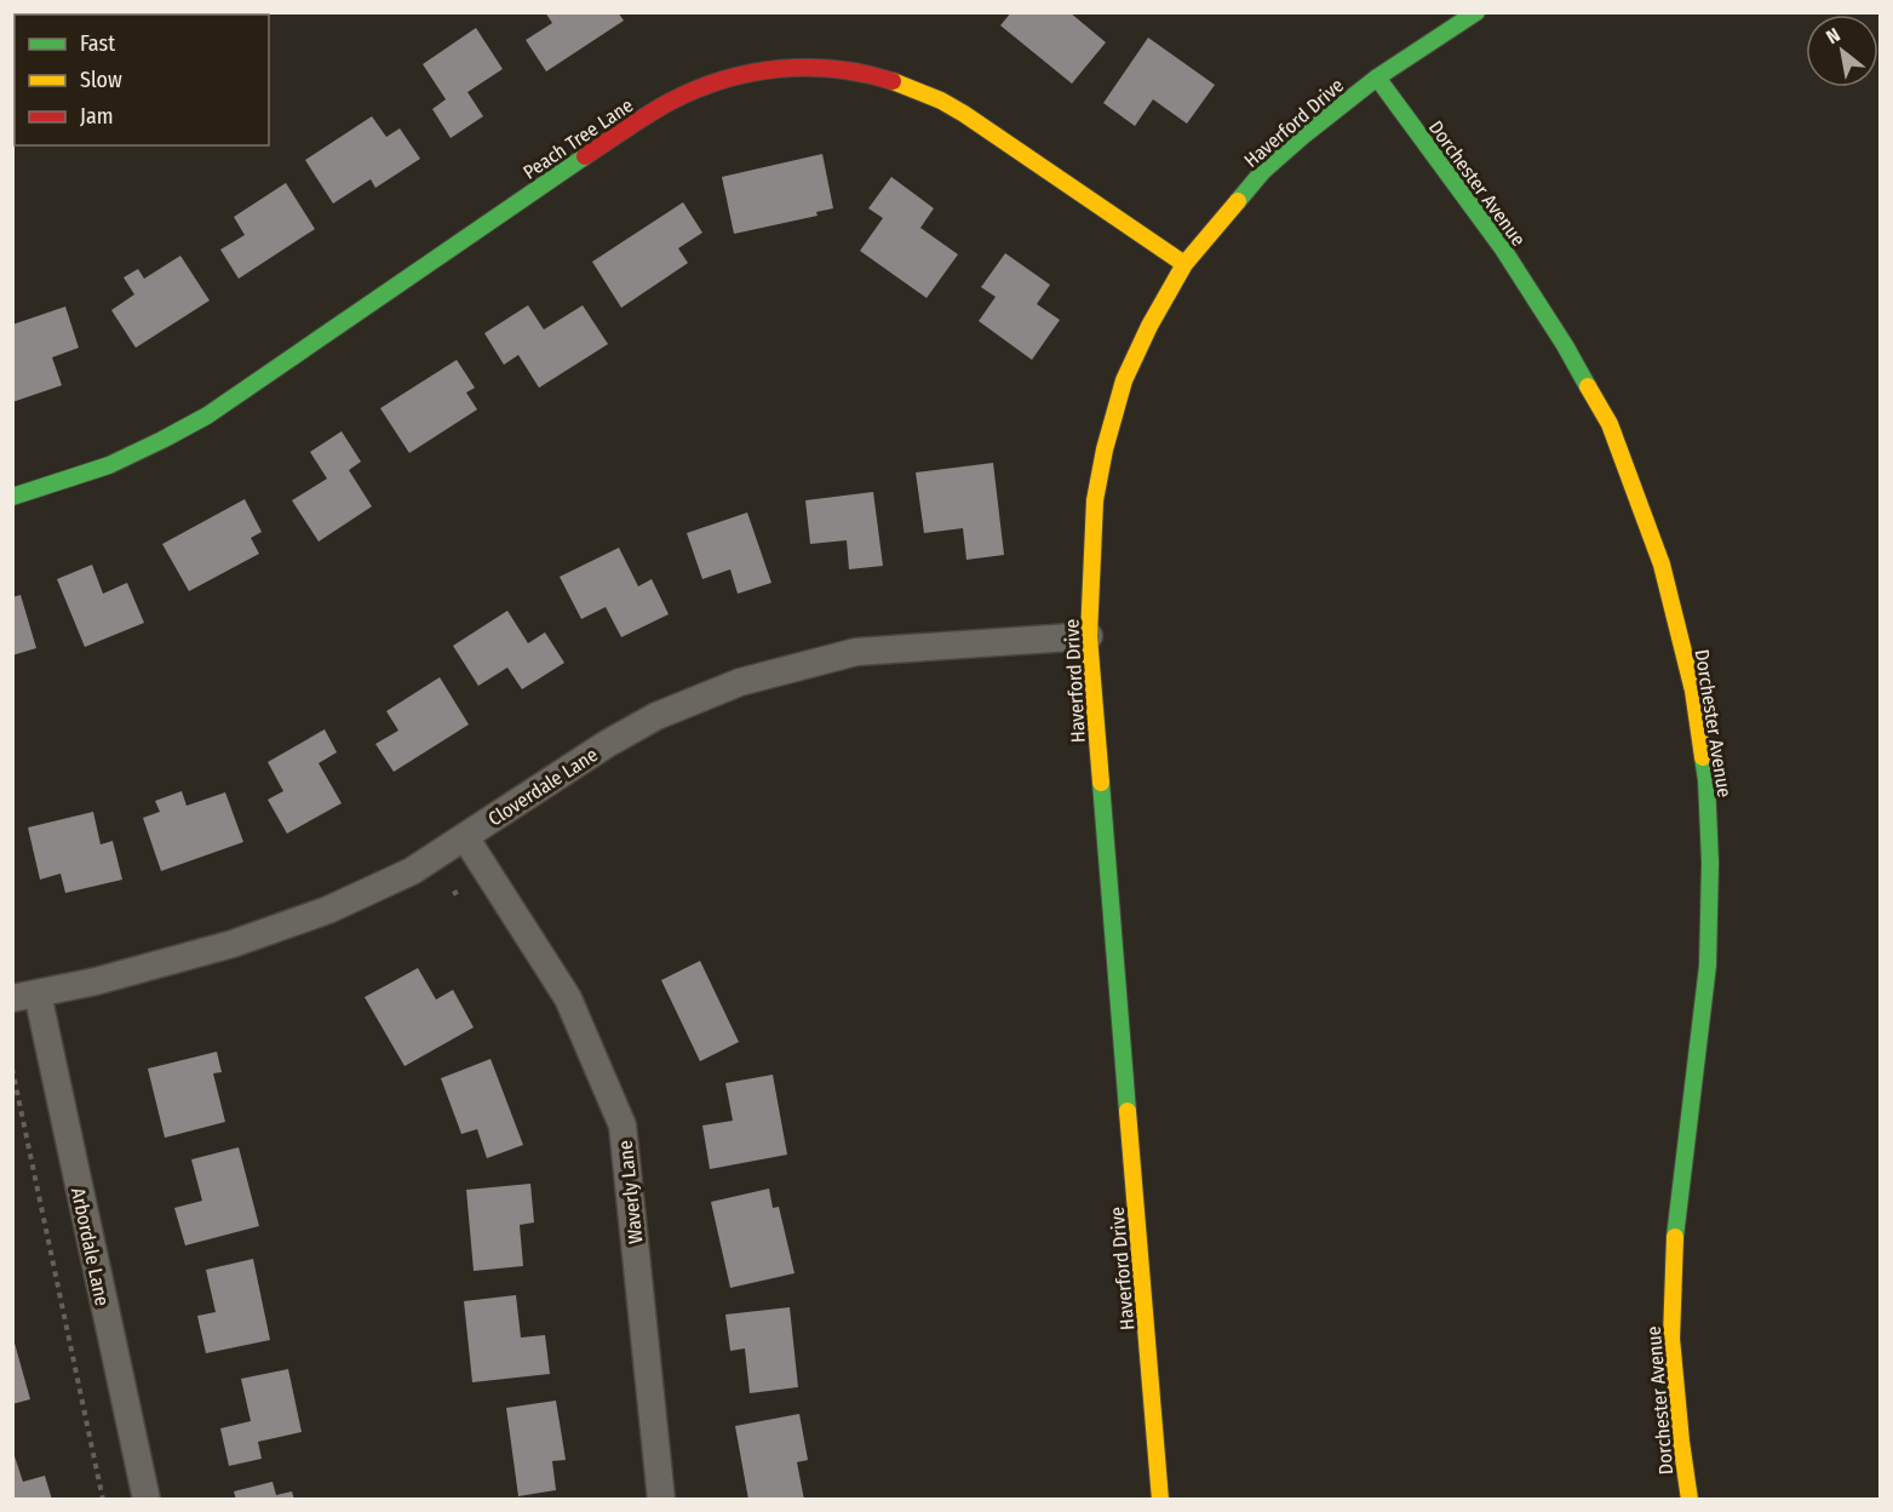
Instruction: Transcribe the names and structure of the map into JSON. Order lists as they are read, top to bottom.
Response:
{
  "streets": {
    "street": [
      "Haverford Drive",
      "Peach Tree Lane",
      "Dorchester Avenue",
      "Cloverdale Lane",
      "Waverly Lane",
      "Arbordale Lane"
    ]
  },
  "crossings": [
    ["Haverford Drive", "Peach Tree Lane"],
    ["Haverford Drive", "Dorchester Avenue"],
    ["Haverford Drive", "Cloverdale Lane"],
    ["Cloverdale Lane", "Waverly Lane"],
    ["Cloverdale Lane", "Arbordale Lane"]
  ],
  "legend": ["Fast", "Slow", "Jam"],
  "north": "top left"
}
